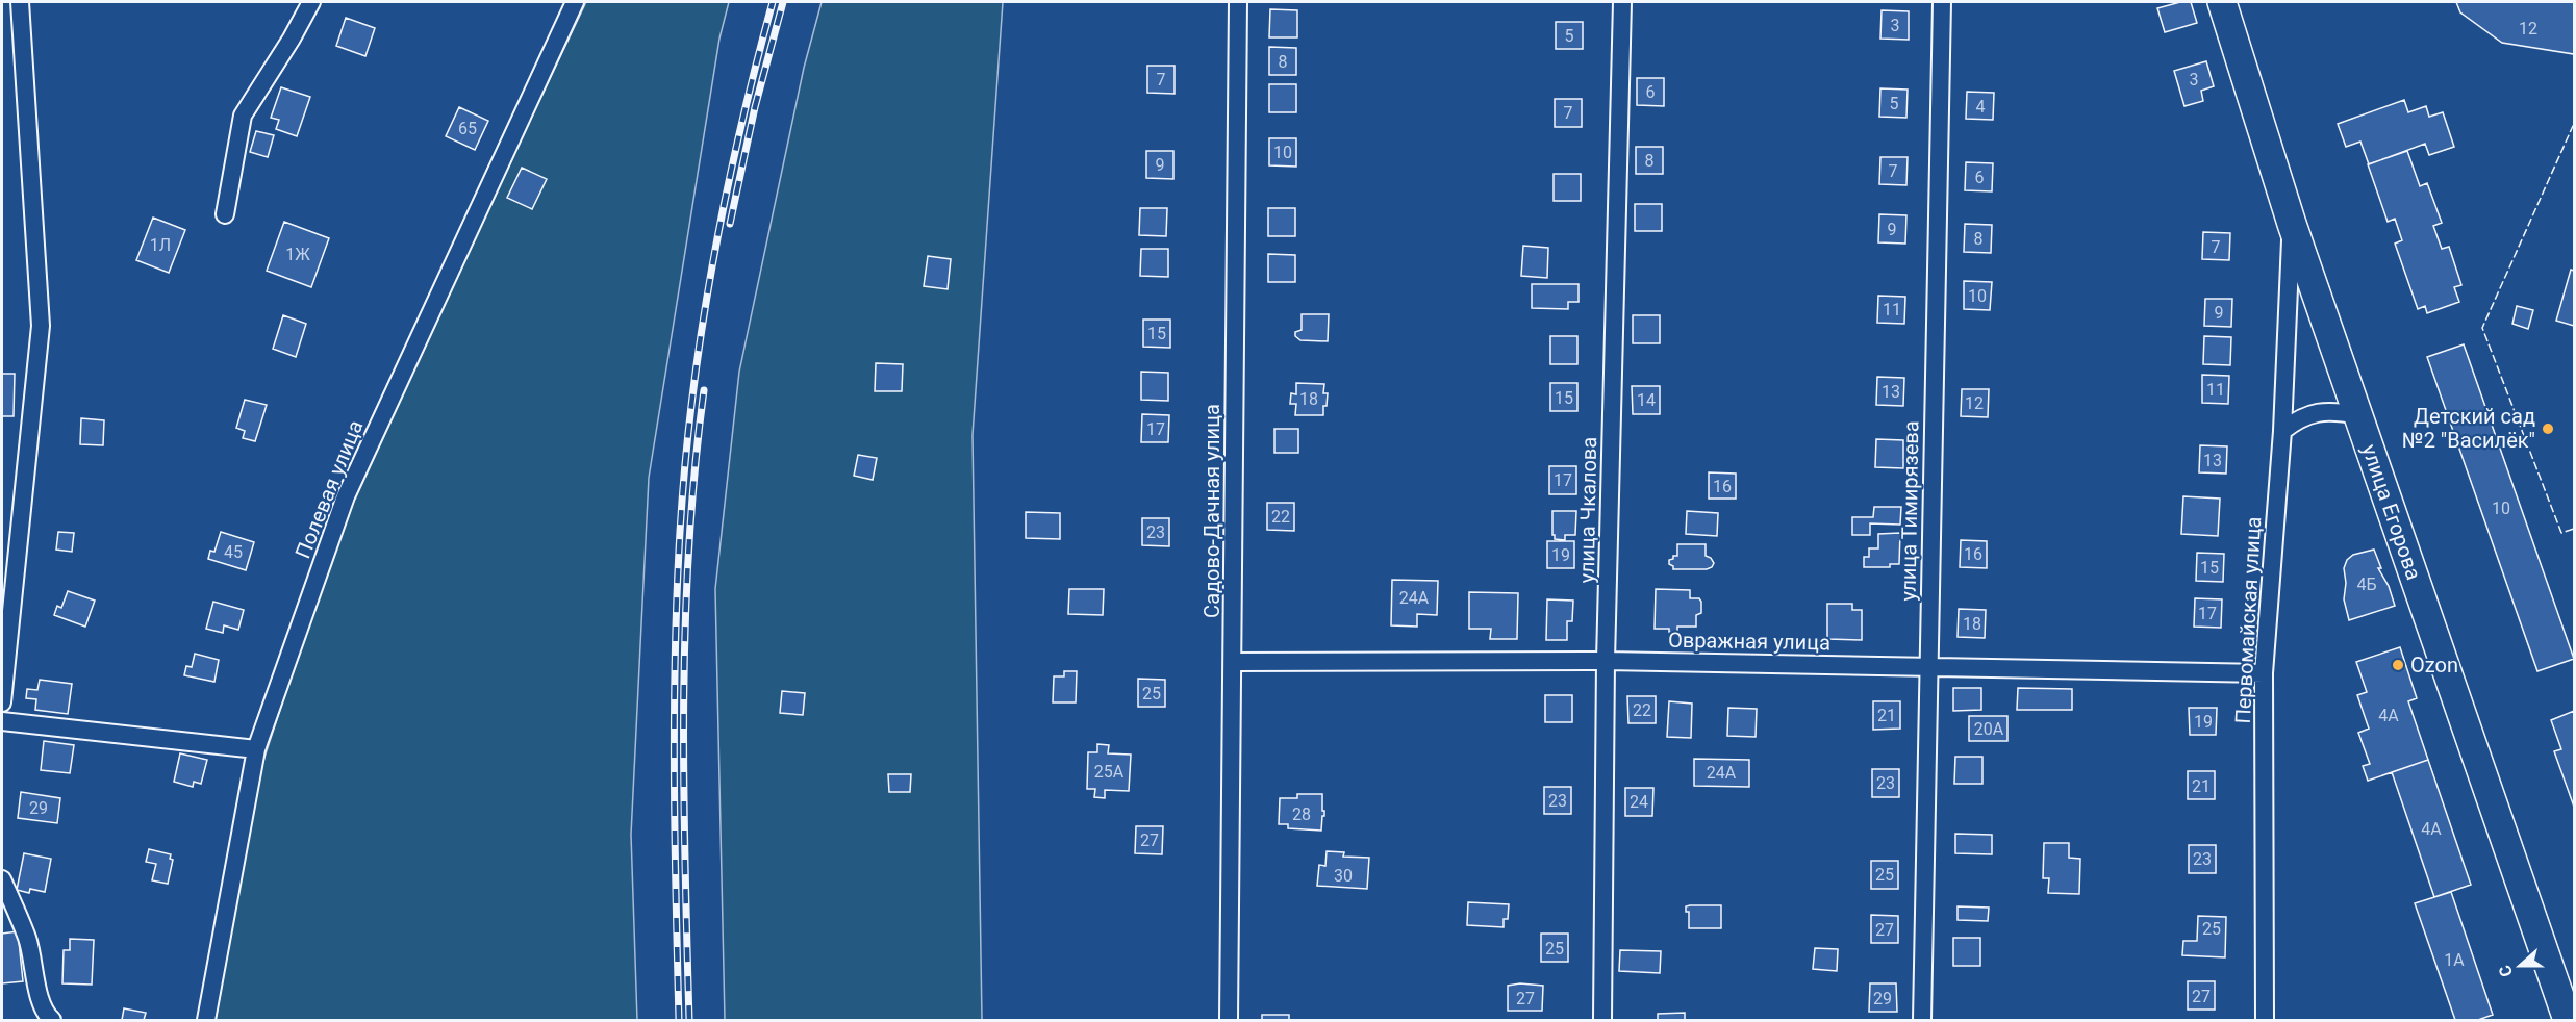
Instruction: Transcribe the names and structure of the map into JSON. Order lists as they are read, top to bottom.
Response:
{
  "streets": {
    "main road": ["улица Егорова"],
    "street": [
      "Полевая улица",
      "улица Чкалова",
      "Садово-Дачная улица",
      "улица Тимирязева",
      "Первомайская улица",
      "Овражная улица"
    ]
  },
  "crossings": [
    ["улица Чкалова", "Овражная улица"],
    ["Садово-Дачная улица", "Овражная улица"],
    ["улица Тимирязева", "Овражная улица"],
    ["улица Егорова", "Первомайская улица"],
    ["Первомайская улица", "Овражная улица"]
  ],
  "places": ["Детский сад №2 \"Василёк\"", "Ozon"],
  "house_numbers": [
    "3",
    "12",
    "5",
    "8",
    "7",
    "3",
    "6",
    "5",
    "4",
    "7",
    "65",
    "10",
    "8",
    "9",
    "7",
    "6",
    "9",
    "8",
    "1Л",
    "7",
    "1Ж",
    "10",
    "11",
    "9",
    "15",
    "11",
    "13",
    "15",
    "18",
    "14",
    "12",
    "17",
    "13",
    "17",
    "16",
    "10",
    "22",
    "23",
    "45",
    "16",
    "19",
    "15",
    "4Б",
    "24А",
    "17",
    "18",
    "25",
    "22",
    "21",
    "4А",
    "19",
    "20А",
    "25А",
    "24А",
    "23",
    "21",
    "23",
    "24",
    "29",
    "28",
    "4А",
    "27",
    "23",
    "25",
    "30",
    "25",
    "27",
    "25",
    "1А",
    "27",
    "27",
    "29"
  ],
  "north": "left"
}
